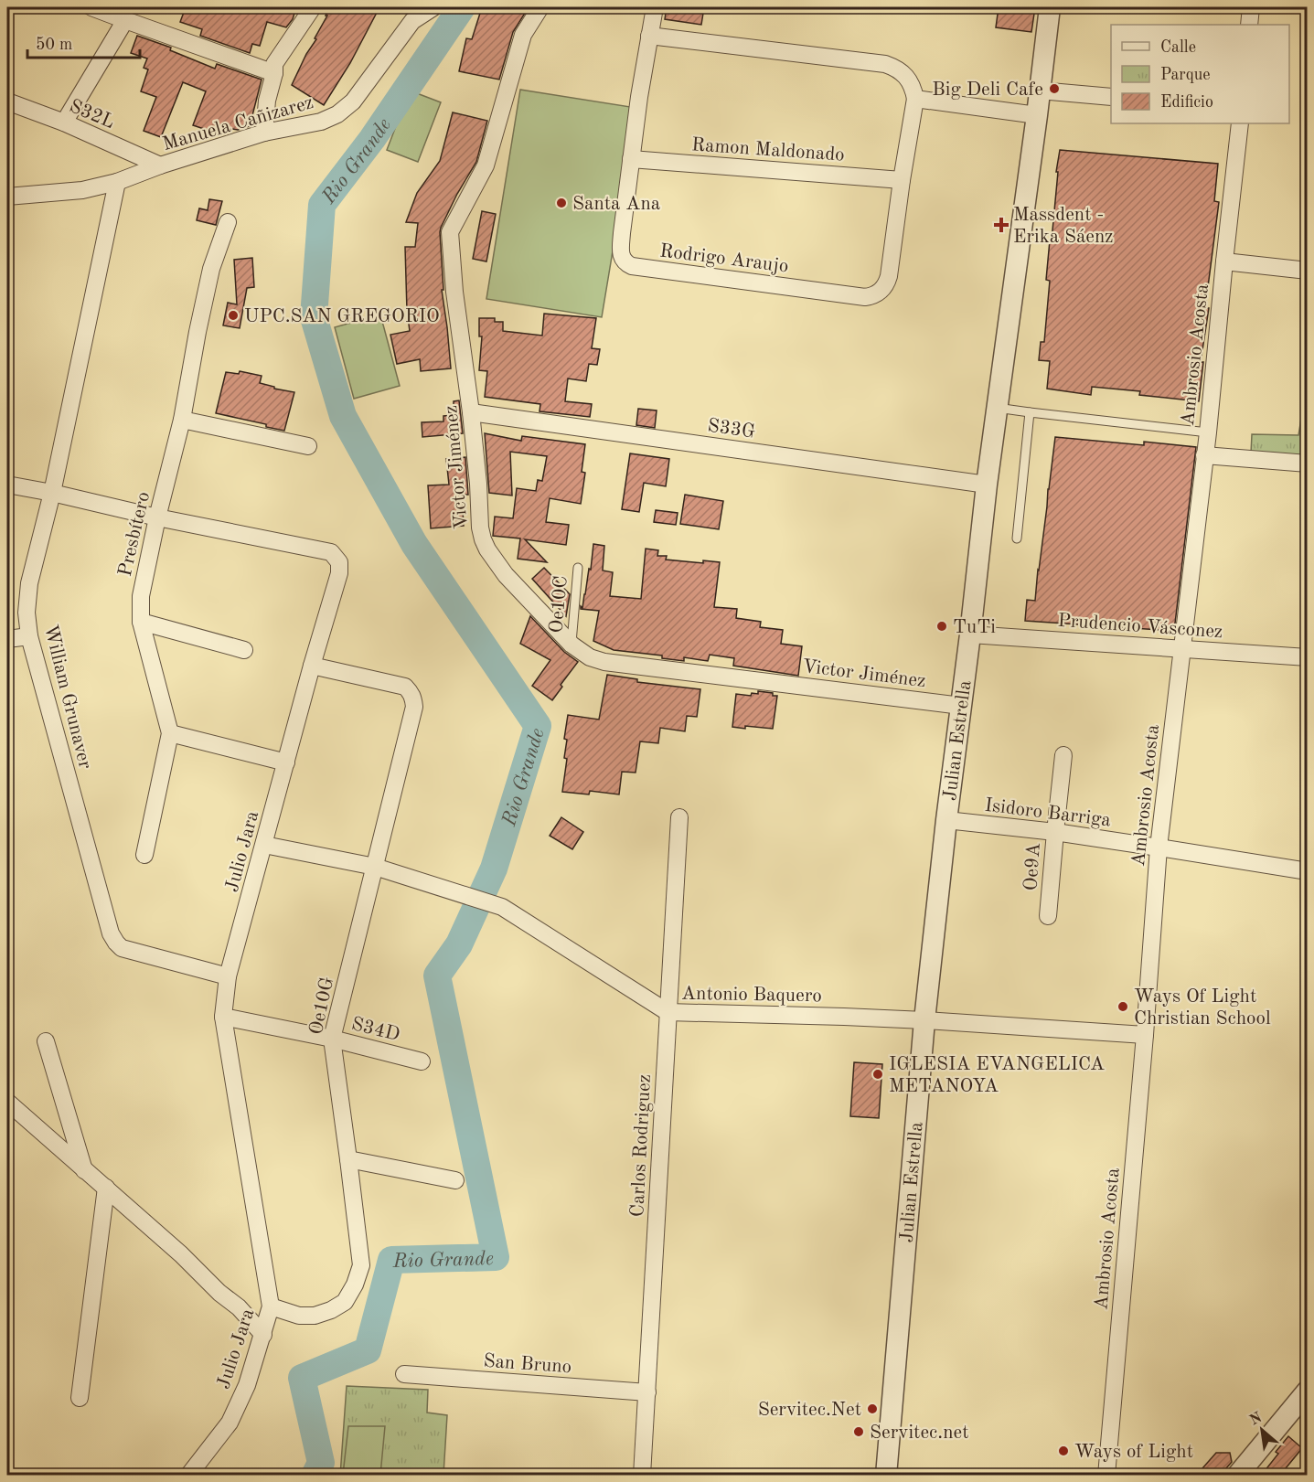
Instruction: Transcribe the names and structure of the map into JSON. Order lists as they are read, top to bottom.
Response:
{
  "streets": {
    "street": [
      "S32L",
      "Manuela Cañizarez",
      "Ramon Maldonado",
      "Rodrigo Araujo",
      "Ambrosio Acosta",
      "S33G",
      "Victor Jiménez",
      "Presbítero",
      "Prudencio Vásconez",
      "William Grunaver",
      "Julian Estrella",
      "Isidoro Barriga",
      "Julio Jara",
      "Oe9A",
      "Antonio Baquero",
      "Oe10G",
      "S34D",
      "Carlos Rodriguez",
      "San Bruno"
    ],
    "lane": ["Oe10C"]
  },
  "crossings": [
    ["S32L", "Manuela Cañizarez"],
    ["Manuela Cañizarez", "William Grunaver"],
    ["Ramon Maldonado", "Rodrigo Araujo"],
    ["Ambrosio Acosta", "Prudencio Vásconez"],
    ["Ambrosio Acosta", "Isidoro Barriga"],
    ["Ambrosio Acosta", "Antonio Baquero"],
    ["S33G", "Victor Jiménez"],
    ["S33G", "Julian Estrella"],
    ["Victor Jiménez", "Oe10C"],
    ["Victor Jiménez", "Julian Estrella"],
    ["Presbítero", "Julio Jara"],
    ["Prudencio Vásconez", "Julian Estrella"],
    ["William Grunaver", "Julio Jara"],
    ["Julian Estrella", "Isidoro Barriga"],
    ["Julian Estrella", "Antonio Baquero"],
    ["Isidoro Barriga", "Oe9A"],
    ["Julio Jara", "Antonio Baquero"],
    ["Julio Jara", "Oe10G"],
    ["Julio Jara", "S34D"],
    ["Antonio Baquero", "Oe10G"],
    ["Antonio Baquero", "Carlos Rodriguez"],
    ["Oe10G", "S34D"],
    ["Carlos Rodriguez", "San Bruno"]
  ],
  "water": ["Rio Grande"],
  "places": {
    "other": [
      "Big Deli Cafe",
      "Santa Ana",
      "UPC.SAN GREGORIO",
      "TuTi",
      "Ways Of Light Christian School",
      "IGLESIA EVANGELICA METANOYA",
      "Servitec.Net",
      "Servitec.net",
      "Ways of Light"
    ],
    "health": ["Massdent - Erika Sáenz"]
  },
  "legend": ["Calle", "Parque", "Edificio"],
  "scale_bar": "50 m",
  "north": "top left"
}
